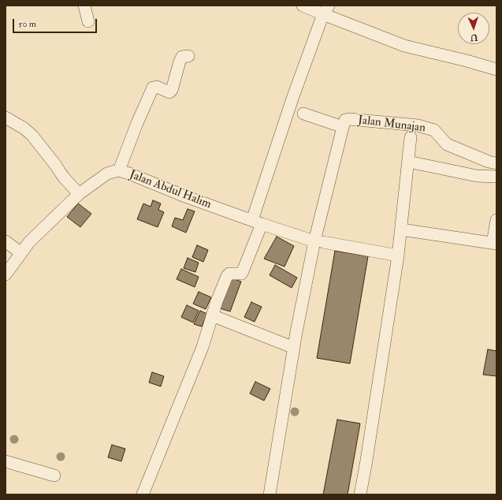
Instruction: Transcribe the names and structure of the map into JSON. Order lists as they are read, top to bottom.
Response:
{
  "streets": {
    "street": ["Jalan Munajan", "Jalan Abdul Halim"]
  },
  "crossings": [
    ["Jalan Munajan", "Jalan Abdul Halim"]
  ],
  "scale_bar": "50 m",
  "north": "bottom"
}
